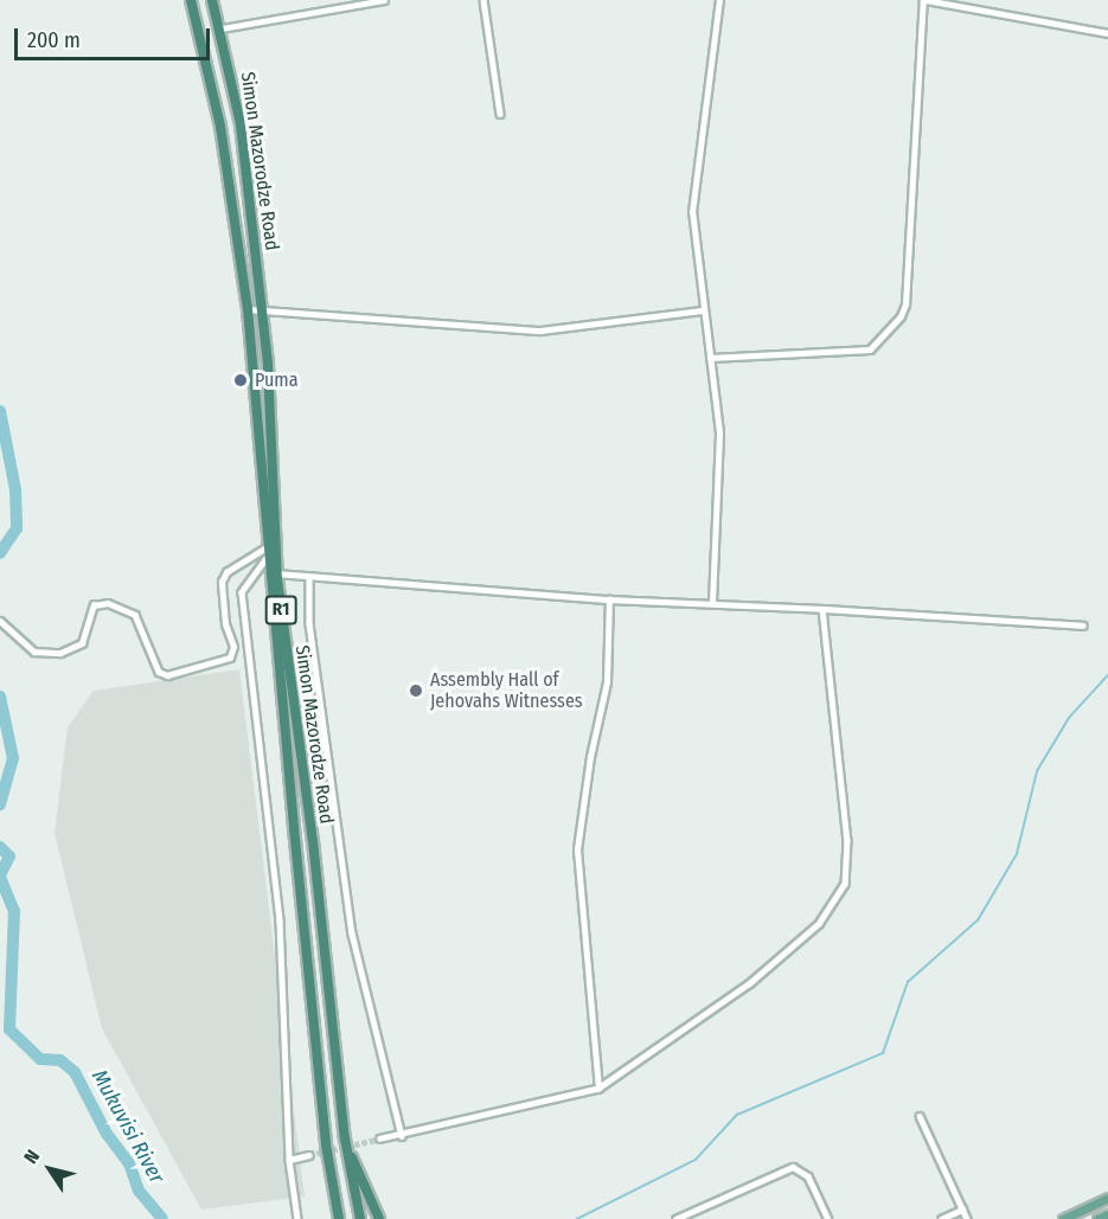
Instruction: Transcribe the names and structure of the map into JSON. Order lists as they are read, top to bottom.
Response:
{
  "streets": {
    "highway": ["Simon Mazorodze Road", "R1"]
  },
  "water": ["Mukuvisi River"],
  "places": ["Puma", "Assembly Hall of Jehovahs Witnesses"],
  "scale_bar": "200 m",
  "north": "top left"
}
